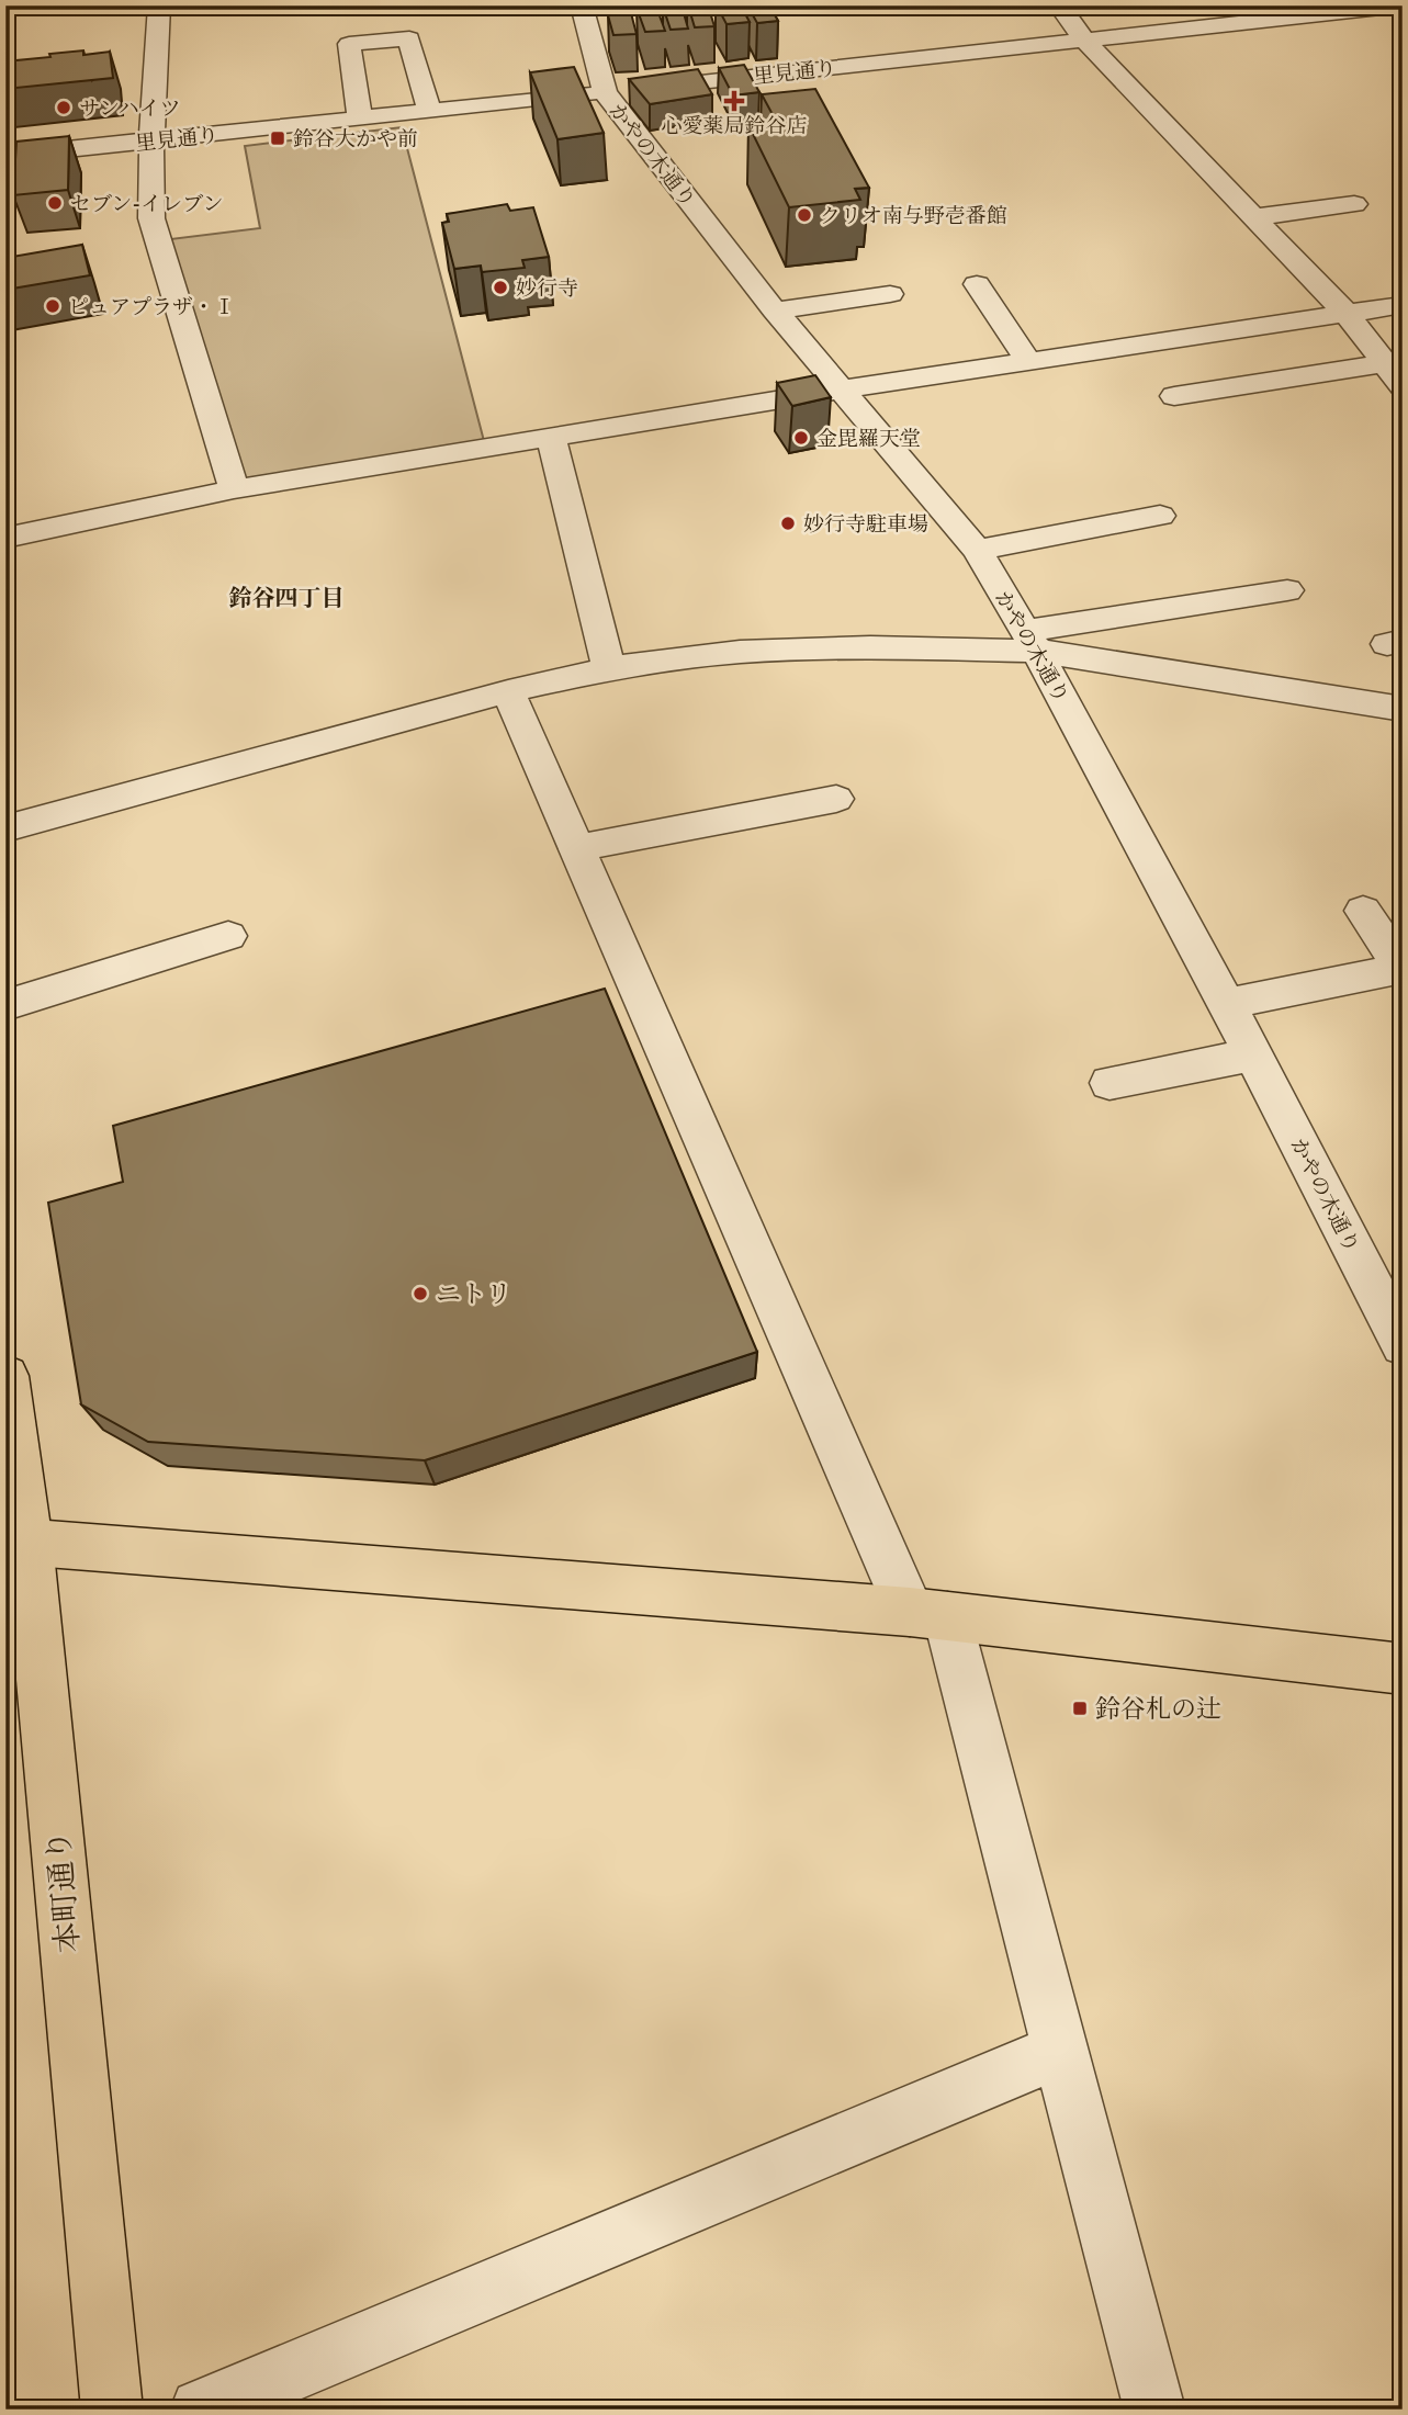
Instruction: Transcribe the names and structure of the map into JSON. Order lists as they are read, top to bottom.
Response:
{
  "streets": {
    "main road": ["本町通り"],
    "street": ["里見通り", "かやの木通り"]
  },
  "crossings": [
    ["里見通り", "かやの木通り"]
  ],
  "districts": ["鈴谷四丁目"],
  "places": {
    "health": ["心愛薬局鈴谷店"],
    "other": [
      "サンハイツ",
      "セブン-イレブン",
      "クリオ南与野壱番館",
      "妙行寺",
      "ピュアプラザ・Ⅰ",
      "金毘羅天堂",
      "妙行寺駐車場",
      "ニトリ"
    ],
    "transit": ["鈴谷大かや前", "鈴谷札の辻"]
  }
}
